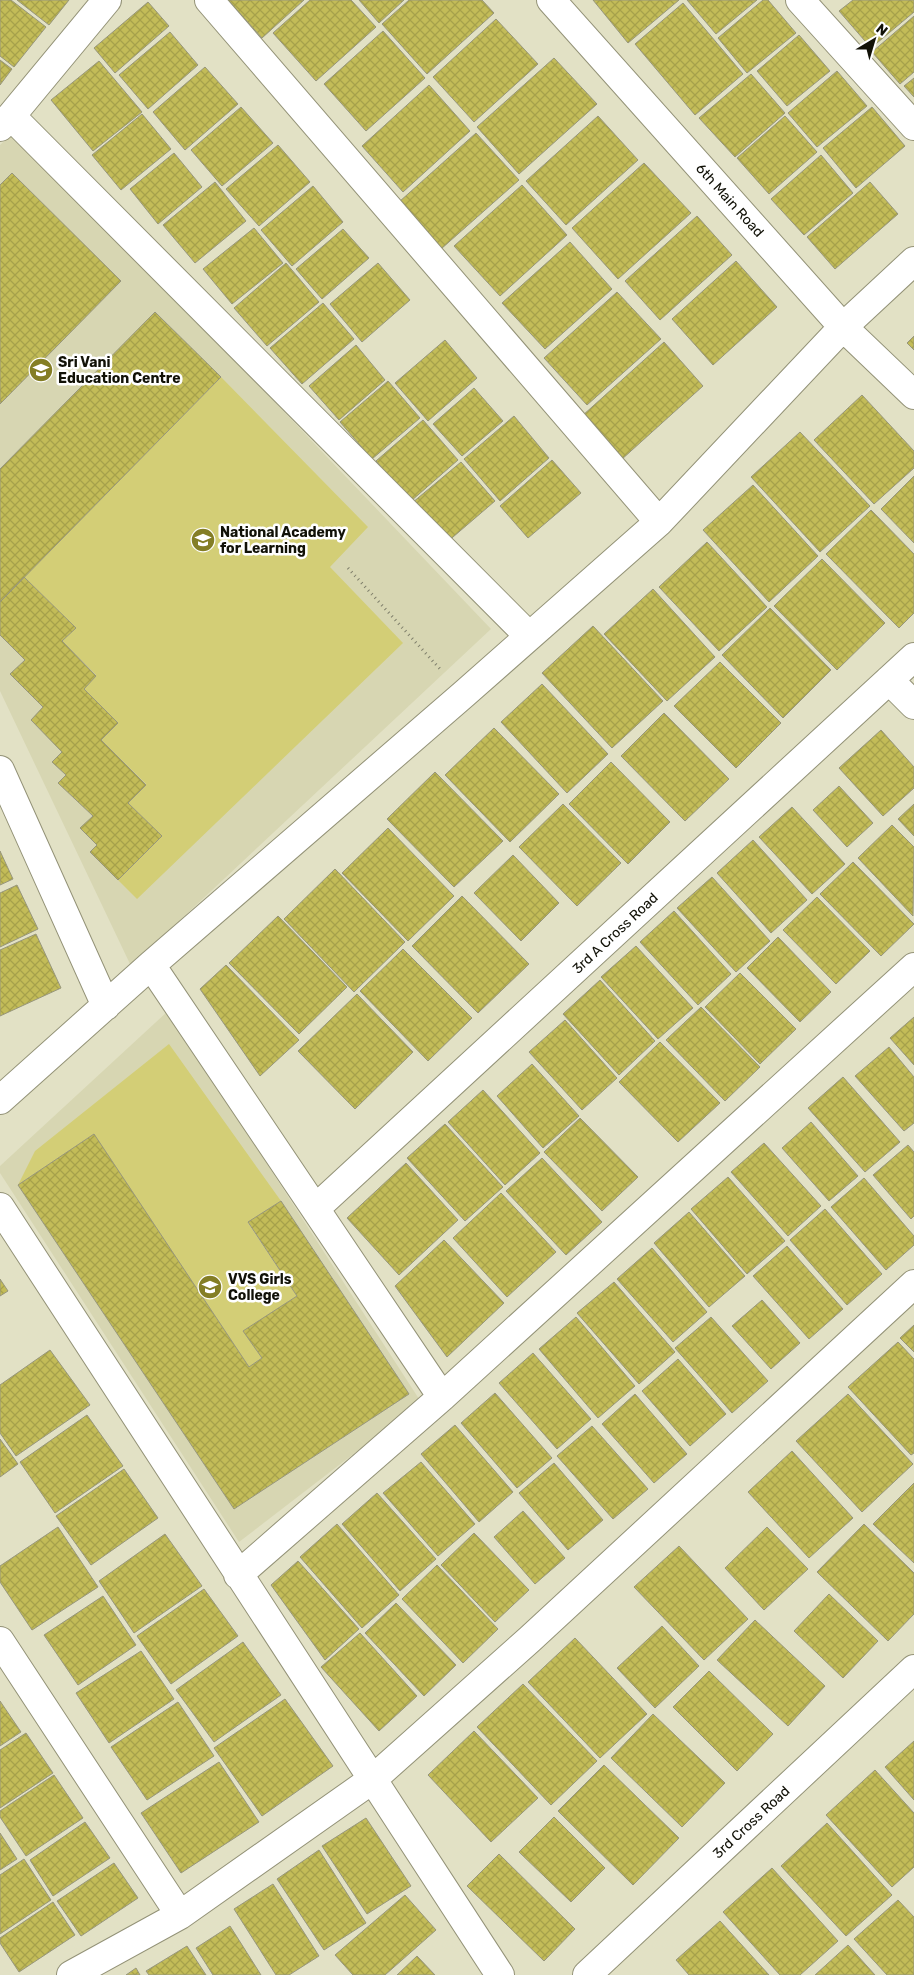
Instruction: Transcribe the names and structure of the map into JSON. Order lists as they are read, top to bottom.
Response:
{
  "streets": {
    "street": ["6th Main Road", "3rd A Cross Road", "3rd Cross Road"]
  },
  "places": {
    "school or university": ["Sri Vani Education Centre", "National Academy for Learning", "VVS Girls College"]
  },
  "north": "top right"
}
